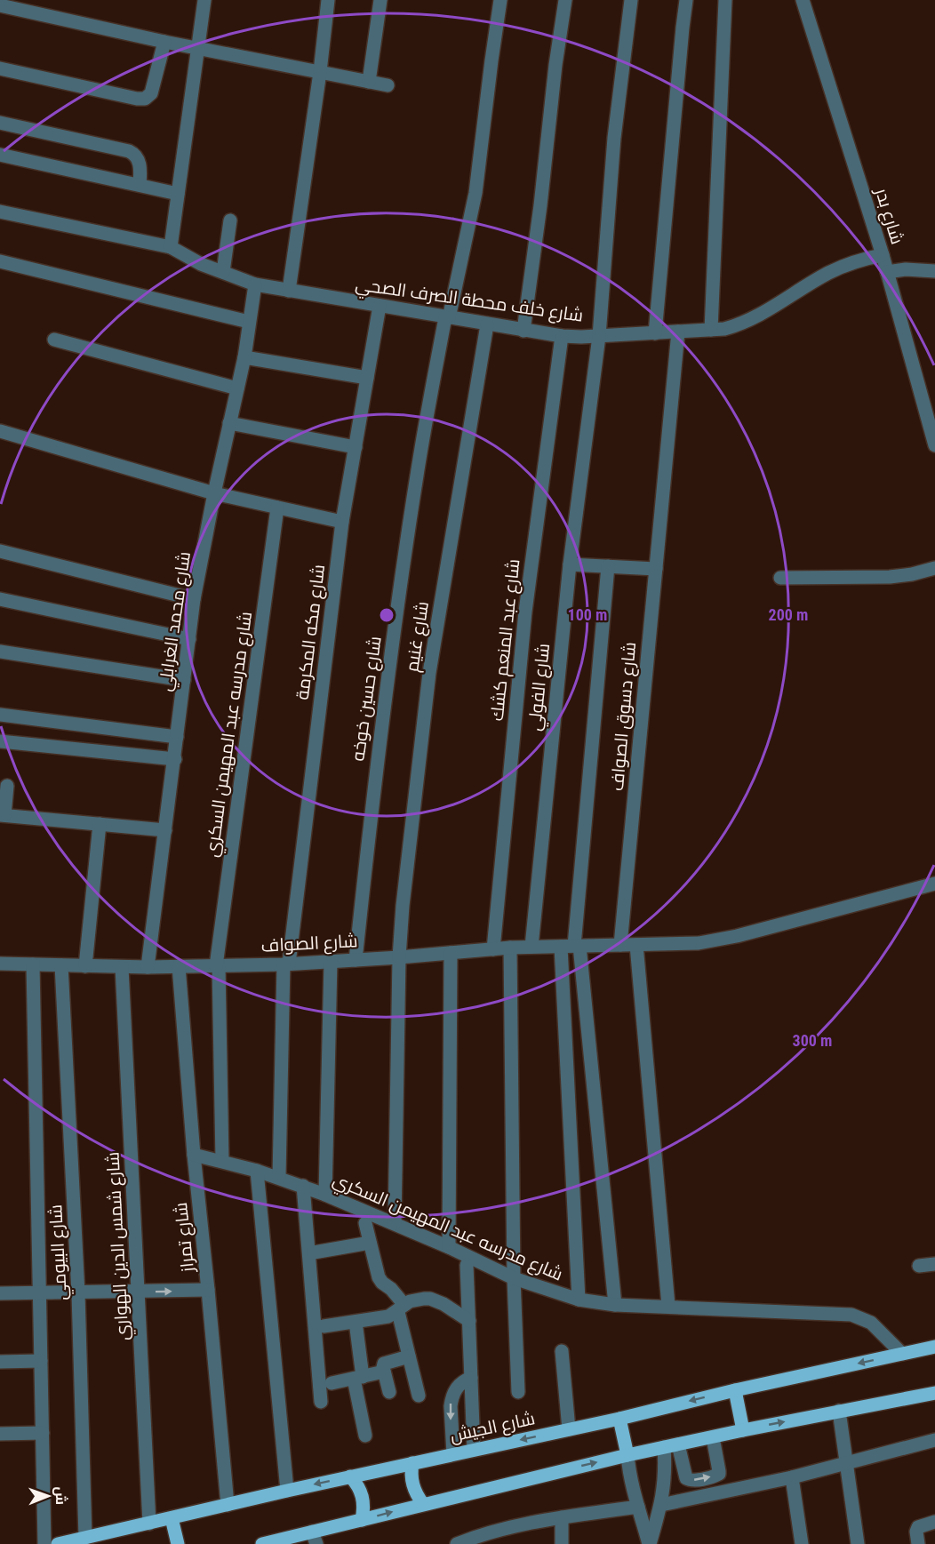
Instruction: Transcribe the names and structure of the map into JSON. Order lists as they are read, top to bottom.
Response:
{
  "streets": {
    "main road": ["شارع الجيش"],
    "street": [
      "شارع بدر",
      "شارع خلف محطة الصرف الصحي",
      "شارع محمد الغرابلي",
      "شارع مكه المكرمة",
      "شارع غنيم",
      "شارع عبد المنعم كشك",
      "شارع الفولي",
      "شارع حسين خوخه",
      "شارع دسوق الصواف",
      "شارع مدرسه عبد المهيمن السكري",
      "شارع الصواف",
      "شارع تمراز",
      "شارع شمس الدين الهواري",
      "شارع البيومي"
    ]
  },
  "crossings": [
    ["شارع بدر", "شارع خلف محطة الصرف الصحي"],
    ["شارع خلف محطة الصرف الصحي", "شارع محمد الغرابلي"],
    ["شارع خلف محطة الصرف الصحي", "شارع مكه المكرمة"],
    ["شارع خلف محطة الصرف الصحي", "شارع غنيم"],
    ["شارع خلف محطة الصرف الصحي", "شارع عبد المنعم كشك"],
    ["شارع خلف محطة الصرف الصحي", "شارع الفولي"],
    ["شارع خلف محطة الصرف الصحي", "شارع حسين خوخه"],
    ["شارع خلف محطة الصرف الصحي", "شارع دسوق الصواف"],
    ["شارع محمد الغرابلي", "شارع الصواف"],
    ["شارع مكه المكرمة", "شارع مدرسه عبد المهيمن السكري"],
    ["شارع مكه المكرمة", "شارع الصواف"],
    ["شارع غنيم", "شارع مدرسه عبد المهيمن السكري"],
    ["شارع غنيم", "شارع الصواف"],
    ["شارع عبد المنعم كشك", "شارع الصواف"],
    ["شارع الفولي", "شارع الصواف"],
    ["شارع حسين خوخه", "شارع الصواف"],
    ["شارع دسوق الصواف", "شارع الصواف"],
    ["شارع مدرسه عبد المهيمن السكري", "شارع الصواف"],
    ["شارع مدرسه عبد المهيمن السكري", "شارع تمراز"],
    ["شارع مدرسه عبد المهيمن السكري", "شارع الجيش"],
    ["شارع الصواف", "شارع تمراز"],
    ["شارع الصواف", "شارع شمس الدين الهواري"],
    ["شارع الصواف", "شارع البيومي"],
    ["شارع تمراز", "شارع الجيش"],
    ["شارع شمس الدين الهواري", "شارع الجيش"],
    ["شارع البيومي", "شارع الجيش"]
  ],
  "north": "right",
  "rings": ["100 m", "200 m", "300 m"]
}
